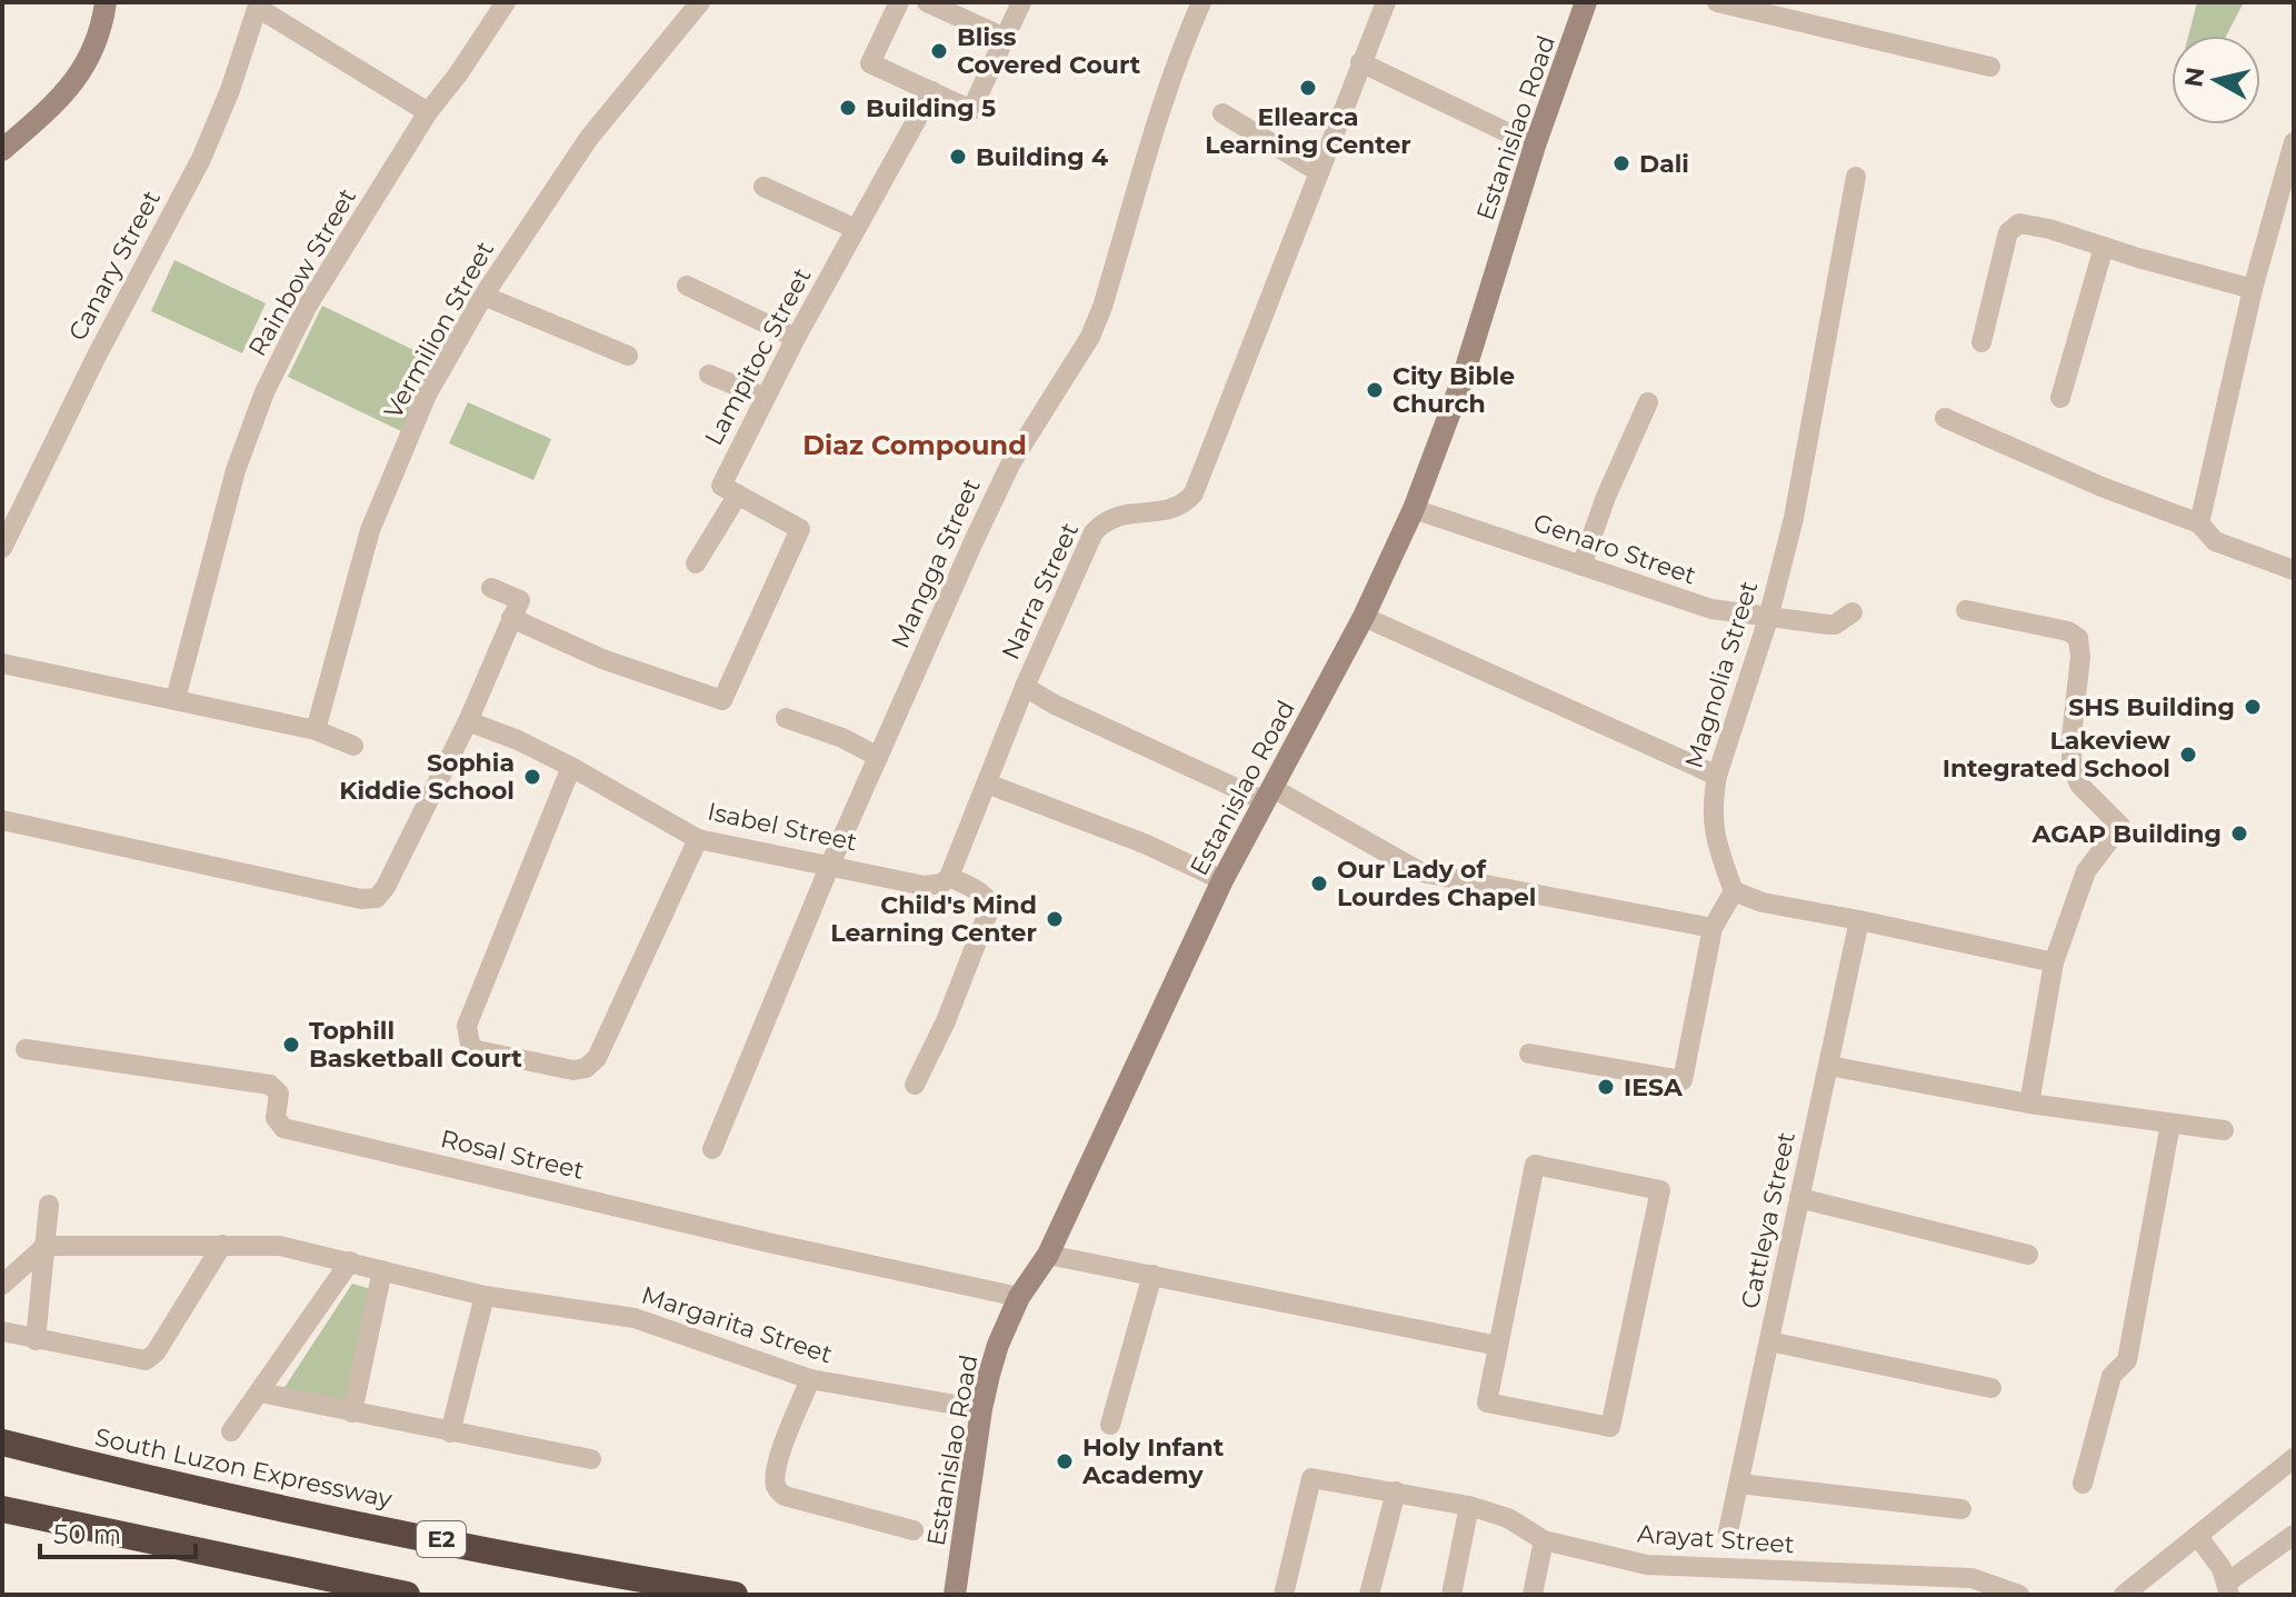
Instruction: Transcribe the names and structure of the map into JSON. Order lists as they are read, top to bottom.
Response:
{
  "streets": {
    "highway": ["South Luzon Expressway", "E2"],
    "street": [
      "Estanislao Road",
      "Canary Street",
      "Rainbow Street",
      "Vermilion Street",
      "Lampitoc Street",
      "Genaro Street",
      "Mangga Street",
      "Narra Street",
      "Magnolia Street",
      "Isabel Street",
      "Rosal Street",
      "Cattleya Street",
      "Margarita Street",
      "Arayat Street"
    ]
  },
  "crossings": [
    ["Estanislao Road", "Genaro Street"],
    ["Estanislao Road", "Rosal Street"],
    ["Estanislao Road", "Margarita Street"],
    ["Genaro Street", "Magnolia Street"],
    ["Mangga Street", "Isabel Street"],
    ["Narra Street", "Isabel Street"]
  ],
  "districts": ["Diaz Compound"],
  "places": [
    "Bliss Covered Court",
    "Ellearca Learning Center",
    "Building 5",
    "Building 4",
    "Dali",
    "City Bible Church",
    "SHS Building",
    "Lakeview Integrated School",
    "Sophia Kiddie School",
    "AGAP Building",
    "Our Lady of Lourdes Chapel",
    "Child's Mind Learning Center",
    "Tophill Basketball Court",
    "IESA",
    "Holy Infant Academy"
  ],
  "scale_bar": "50 m",
  "north": "left"
}
